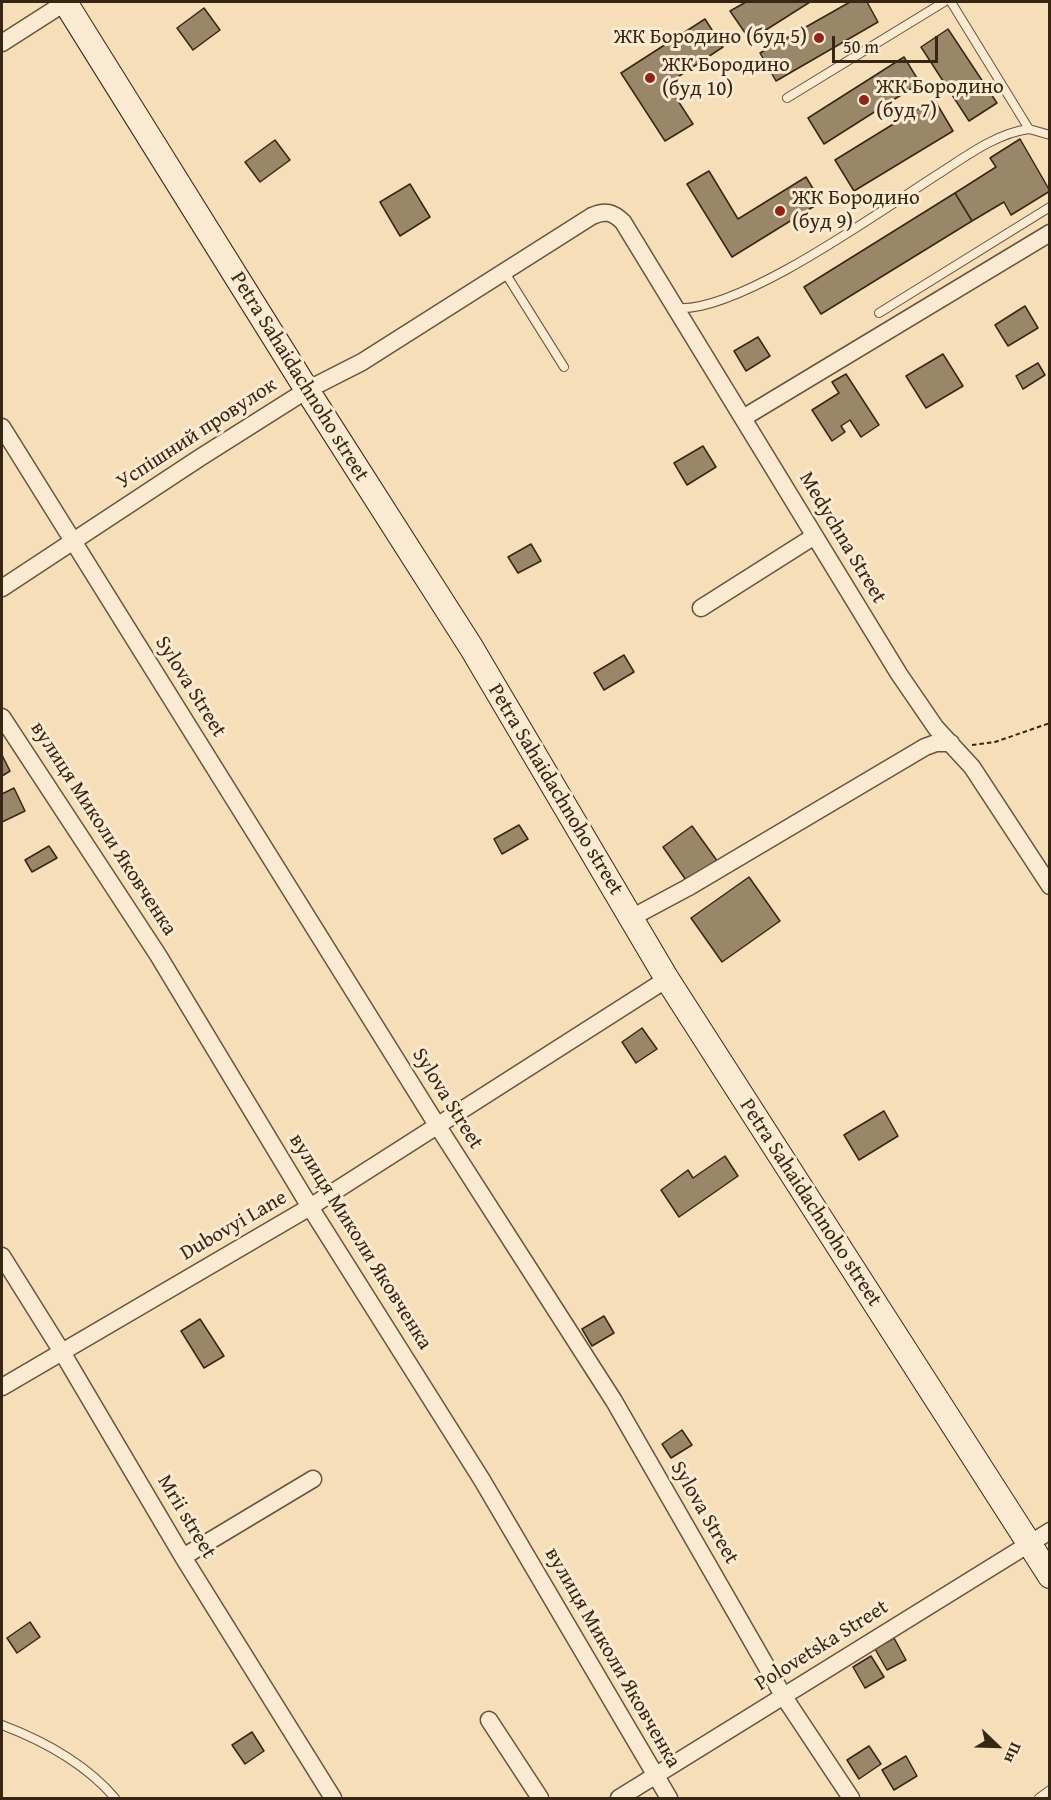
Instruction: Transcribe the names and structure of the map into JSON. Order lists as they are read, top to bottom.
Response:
{
  "streets": {
    "street": [
      "Petra Sahaidachnoho street",
      "Успішний провулок",
      "Medychna Street",
      "Sylova Street",
      "вулиця Миколи Яковченка",
      "Dubovyi Lane",
      "Mrii street",
      "Polovetska Street"
    ]
  },
  "crossings": [
    ["Petra Sahaidachnoho street", "Успішний провулок"],
    ["Petra Sahaidachnoho street", "Dubovyi Lane"],
    ["Petra Sahaidachnoho street", "Polovetska Street"],
    ["Успішний провулок", "Medychna Street"],
    ["Успішний провулок", "Sylova Street"],
    ["Sylova Street", "Dubovyi Lane"],
    ["Sylova Street", "Polovetska Street"],
    ["вулиця Миколи Яковченка", "Dubovyi Lane"],
    ["вулиця Миколи Яковченка", "Polovetska Street"],
    ["Dubovyi Lane", "Mrii street"]
  ],
  "places": [
    "ЖК Бородино (буд 5)",
    "ЖК Бородино (буд 10)",
    "ЖК Бородино (буд 7)",
    "ЖК Бородино (буд 9)"
  ],
  "scale_bar": "50 m",
  "north": "bottom right"
}
